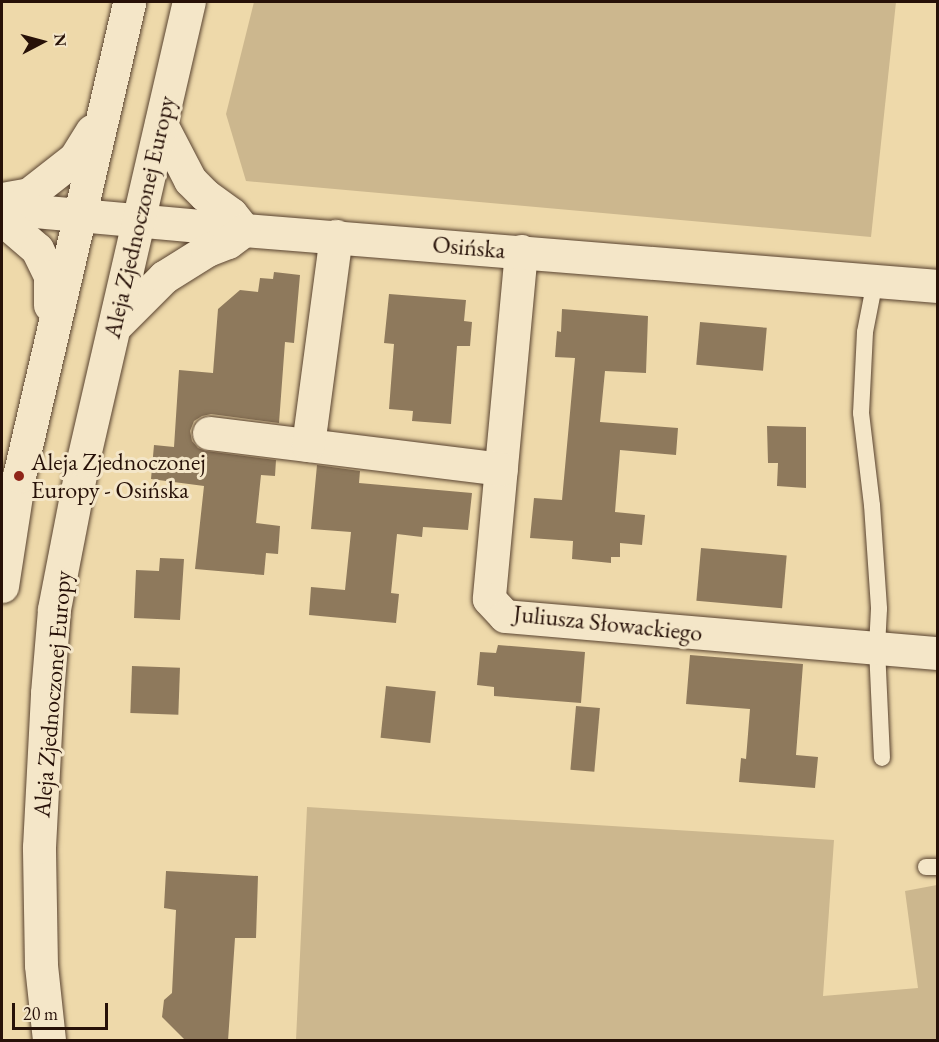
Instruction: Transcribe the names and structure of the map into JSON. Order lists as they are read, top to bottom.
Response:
{
  "streets": {
    "street": ["Aleja Zjednoczonej Europy", "Osińska", "Juliusza Słowackiego"]
  },
  "crossings": [
    ["Aleja Zjednoczonej Europy", "Osińska"],
    ["Osińska", "Juliusza Słowackiego"]
  ],
  "places": ["Aleja Zjednoczonej Europy - Osińska"],
  "scale_bar": "20 m",
  "north": "right"
}
